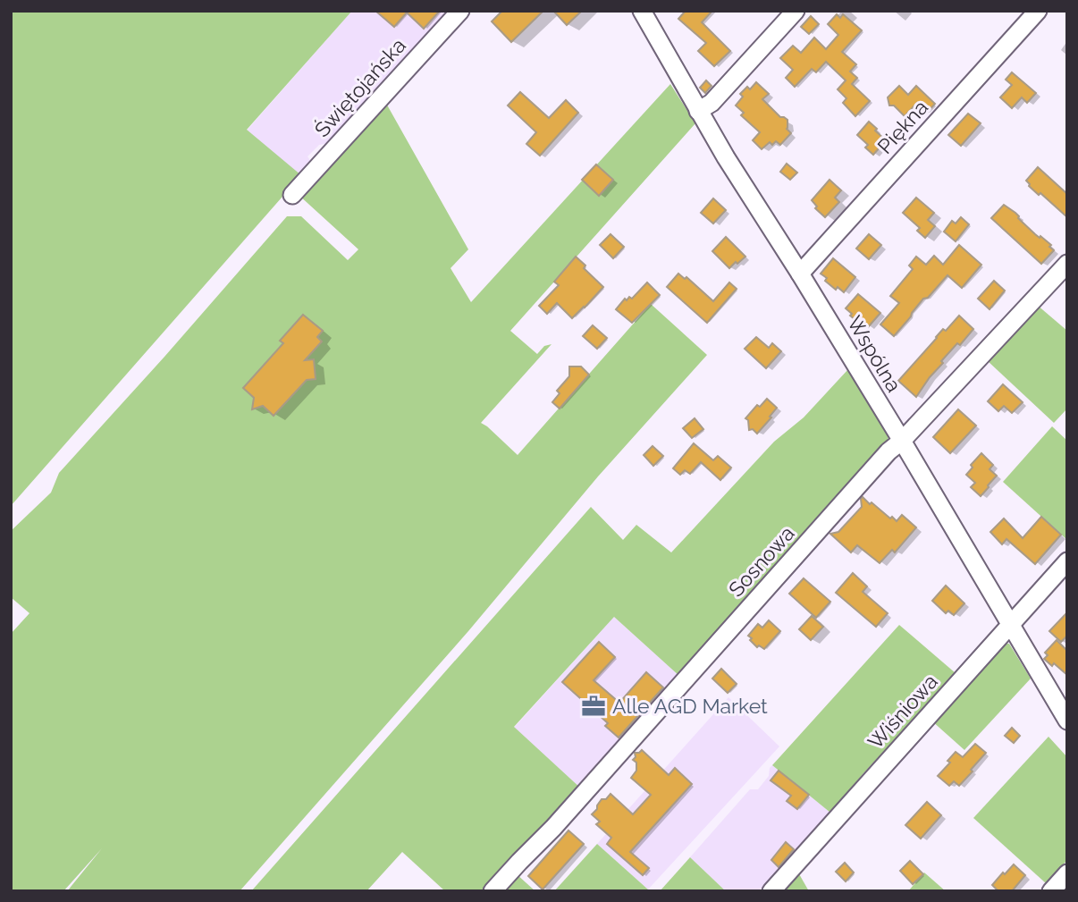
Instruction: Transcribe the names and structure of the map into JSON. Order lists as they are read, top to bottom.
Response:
{
  "streets": {
    "street": [
      "Świętojańska",
      "Piękna",
      "Wspólna",
      "Sosnowa",
      "Wiśniowa"
    ]
  },
  "crossings": [
    ["Piękna", "Wspólna"],
    ["Wspólna", "Sosnowa"],
    ["Wspólna", "Wiśniowa"]
  ],
  "places": {
    "office": ["Alle AGD Market"]
  }
}
